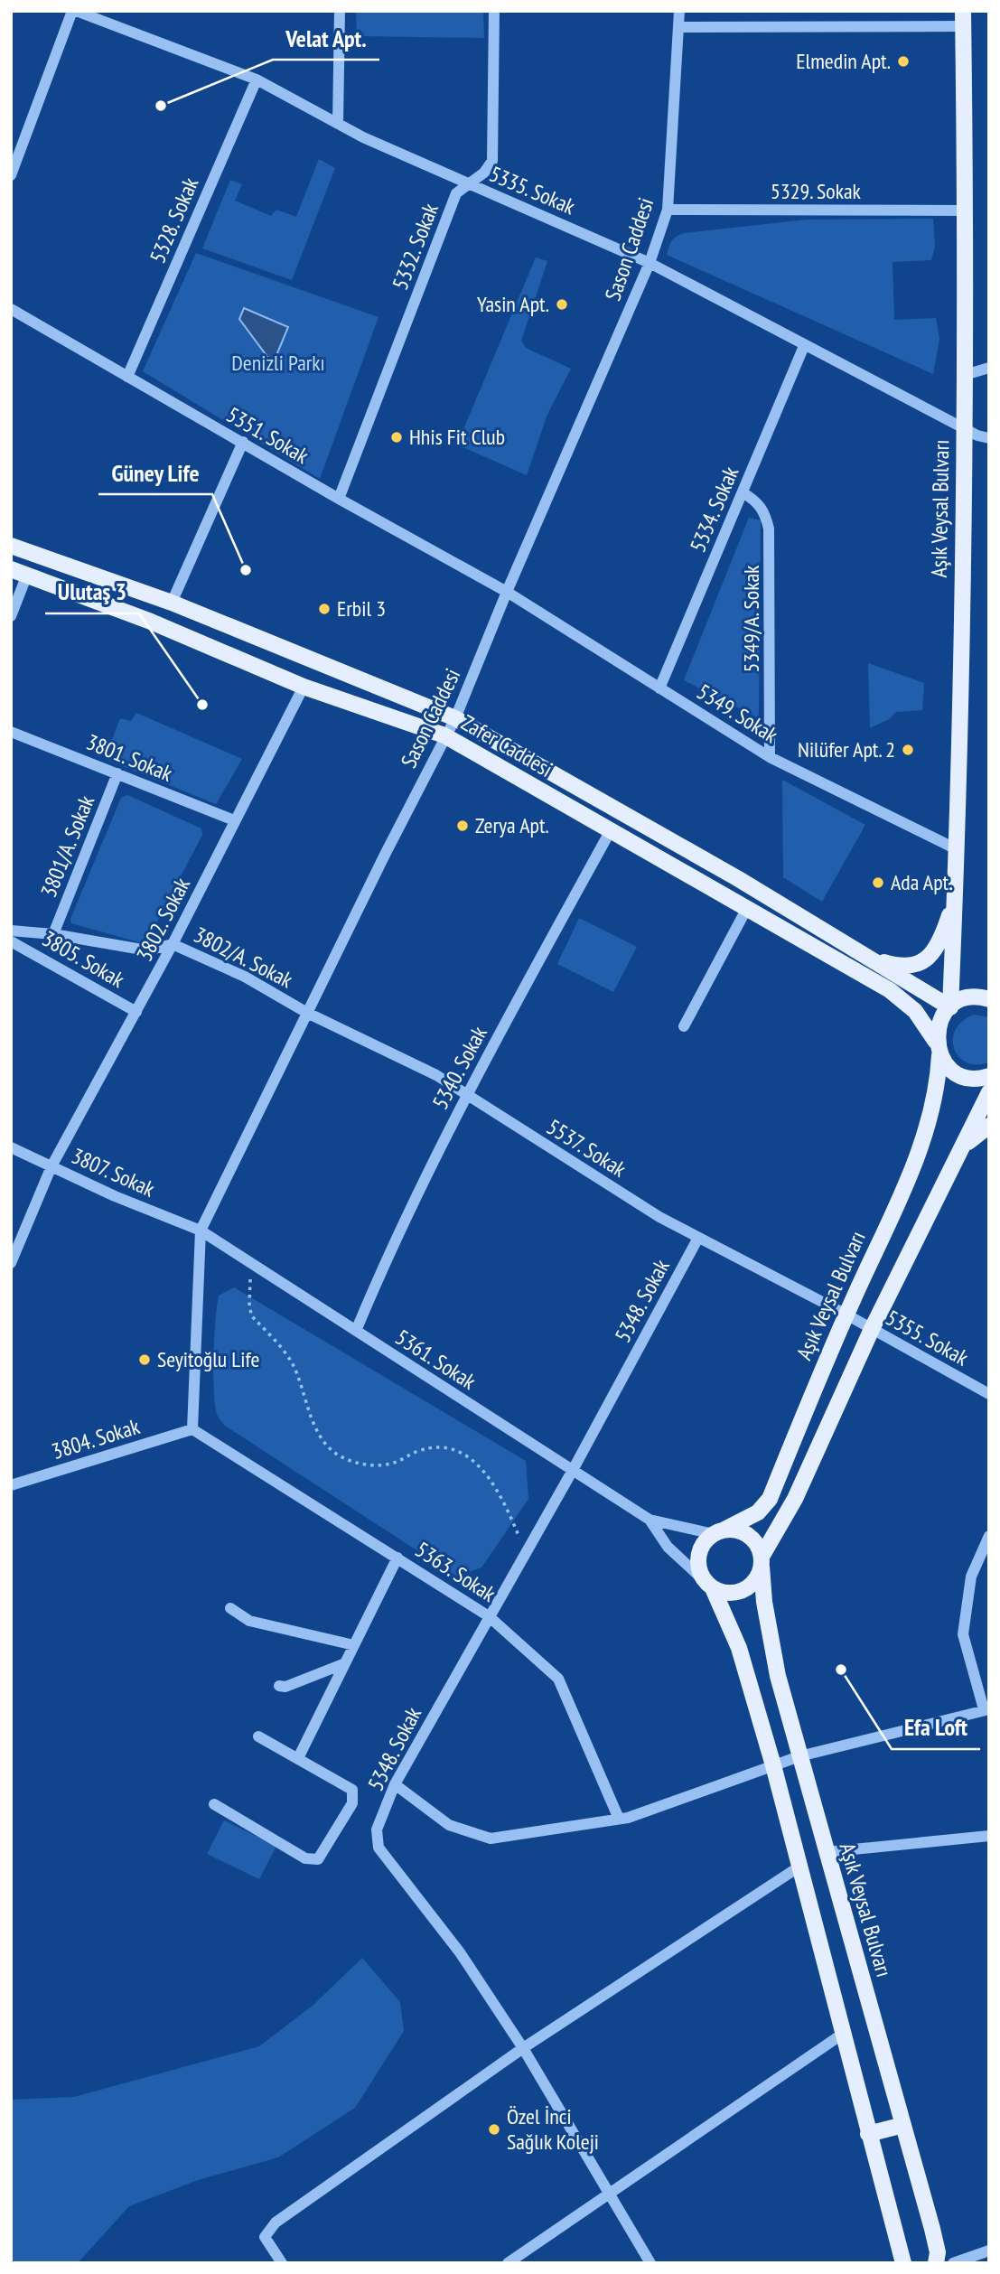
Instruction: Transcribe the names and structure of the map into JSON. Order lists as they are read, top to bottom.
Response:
{
  "streets": {
    "main road": ["Aşık Veysal Bulvarı", "Zafer Caddesi"],
    "street": [
      "5335. Sokak",
      "5329. Sokak",
      "5328. Sokak",
      "5332. Sokak",
      "Sason Caddesi",
      "5351. Sokak",
      "5334. Sokak",
      "5349/A. Sokak",
      "5349. Sokak",
      "3801. Sokak",
      "3801/A. Sokak",
      "3802. Sokak",
      "3802/A. Sokak",
      "3805. Sokak",
      "5340. Sokak",
      "5537. Sokak",
      "3807. Sokak",
      "5348. Sokak",
      "5355. Sokak",
      "5361. Sokak",
      "3804. Sokak",
      "5363. Sokak"
    ]
  },
  "crossings": [
    ["5335. Sokak", "5328. Sokak"],
    ["5335. Sokak", "5332. Sokak"],
    ["5335. Sokak", "Sason Caddesi"],
    ["5335. Sokak", "Aşık Veysal Bulvarı"],
    ["5335. Sokak", "5334. Sokak"],
    ["5329. Sokak", "Sason Caddesi"],
    ["5329. Sokak", "Aşık Veysal Bulvarı"],
    ["5328. Sokak", "5351. Sokak"],
    ["5332. Sokak", "5351. Sokak"],
    ["Sason Caddesi", "5351. Sokak"],
    ["Sason Caddesi", "5349. Sokak"],
    ["Sason Caddesi", "Zafer Caddesi"],
    ["Sason Caddesi", "3802/A. Sokak"],
    ["Sason Caddesi", "5537. Sokak"],
    ["Sason Caddesi", "3807. Sokak"],
    ["Sason Caddesi", "5361. Sokak"],
    ["Sason Caddesi", "3804. Sokak"],
    ["Sason Caddesi", "5363. Sokak"],
    ["5351. Sokak", "5349. Sokak"],
    ["Aşık Veysal Bulvarı", "5349. Sokak"],
    ["Aşık Veysal Bulvarı", "Zafer Caddesi"],
    ["Aşık Veysal Bulvarı", "5537. Sokak"],
    ["Aşık Veysal Bulvarı", "5355. Sokak"],
    ["5334. Sokak", "5349/A. Sokak"],
    ["5334. Sokak", "5349. Sokak"],
    ["5349/A. Sokak", "5349. Sokak"],
    ["Zafer Caddesi", "3802. Sokak"],
    ["Zafer Caddesi", "5340. Sokak"],
    ["3801. Sokak", "3801/A. Sokak"],
    ["3801. Sokak", "3802. Sokak"],
    ["3801/A. Sokak", "3802/A. Sokak"],
    ["3802. Sokak", "3802/A. Sokak"],
    ["3802. Sokak", "3805. Sokak"],
    ["3802. Sokak", "3807. Sokak"],
    ["3802/A. Sokak", "5537. Sokak"],
    ["5340. Sokak", "5537. Sokak"],
    ["5340. Sokak", "5361. Sokak"],
    ["5537. Sokak", "5348. Sokak"],
    ["5537. Sokak", "5355. Sokak"],
    ["3807. Sokak", "5361. Sokak"],
    ["5348. Sokak", "5361. Sokak"],
    ["5348. Sokak", "5363. Sokak"],
    ["3804. Sokak", "5363. Sokak"]
  ],
  "parks": ["Denizli Parkı"],
  "places": [
    "Elmedin Apt.",
    "Velat Apt.",
    "Yasin Apt.",
    "Hhis Fit Club",
    "Güney Life",
    "Erbil 3",
    "Ulutaş 3",
    "Nilüfer Apt. 2",
    "Zerya Apt.",
    "Ada Apt.",
    "Seyitoğlu Life",
    "Efa Loft",
    "Özel İnci Sağlık Koleji"
  ]
}
